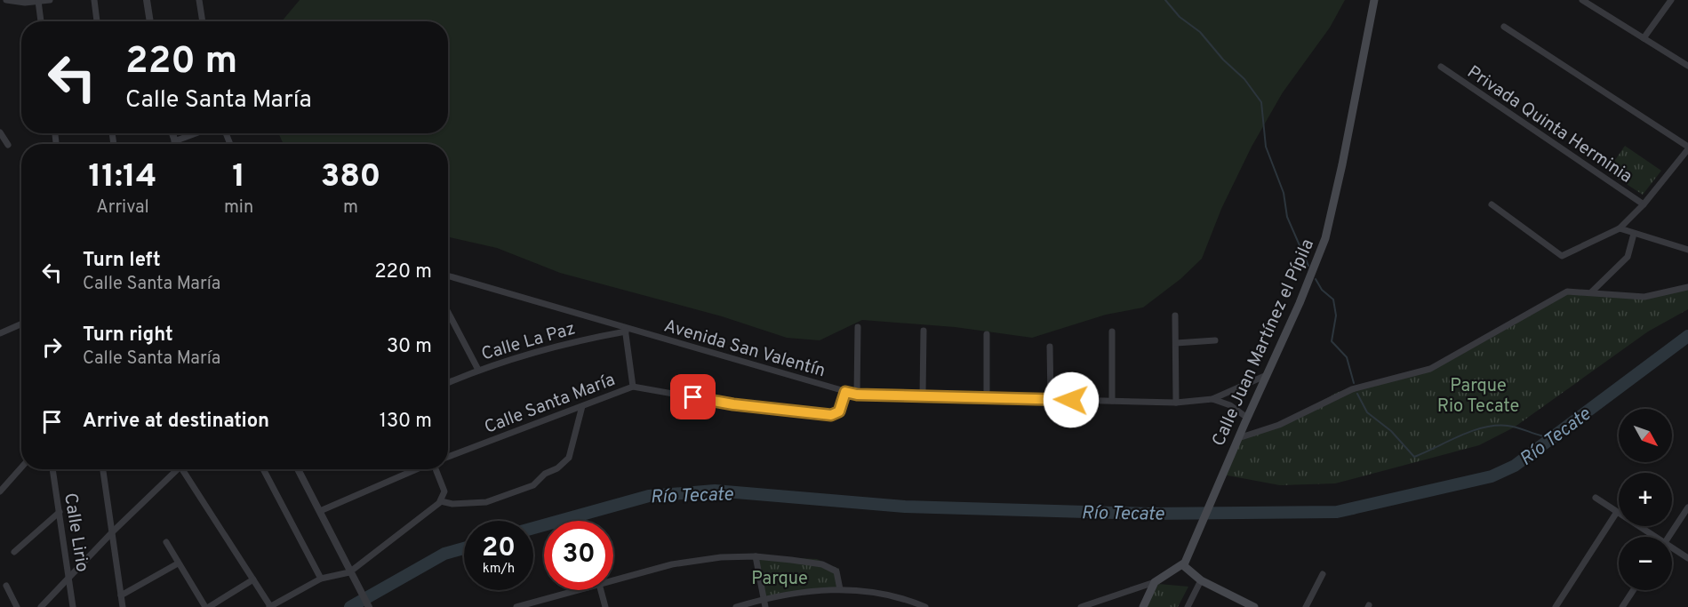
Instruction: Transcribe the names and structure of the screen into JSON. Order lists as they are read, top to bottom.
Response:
{
  "streets": {
    "main road": ["Calle Juan Martínez el Pípila"],
    "street": [
      "Privada Quinta Herminia",
      "Calle La Paz",
      "Avenida San Valentín",
      "Calle Santa María",
      "Calle Lirio"
    ]
  },
  "crossings": [
    ["Calle La Paz", "Avenida San Valentín"],
    ["Calle Juan Martínez el Pípila", "Avenida San Valentín"],
    ["Avenida San Valentín", "Calle Santa María"]
  ],
  "water": ["Río Tecate"],
  "parks": ["Parque Rio Tecate", "Parque"],
  "north": "bottom right",
  "page": {
    "turn": ["220 m", "Calle Santa María"],
    "eta": [
      "11:14",
      "Arrival",
      "1",
      "min",
      "380",
      "m"
    ],
    "list": [
      {
        "name": "Turn left",
        "note": "Calle Santa María",
        "value": "220 m"
      },
      {
        "name": "Turn right",
        "note": "Calle Santa María",
        "value": "30 m"
      },
      {
        "name": "Arrive at destination",
        "value": "130 m"
      }
    ],
    "map_buttons": ["+", "−"],
    "speed": "20 km/h",
    "limit": "30"
  }
}
